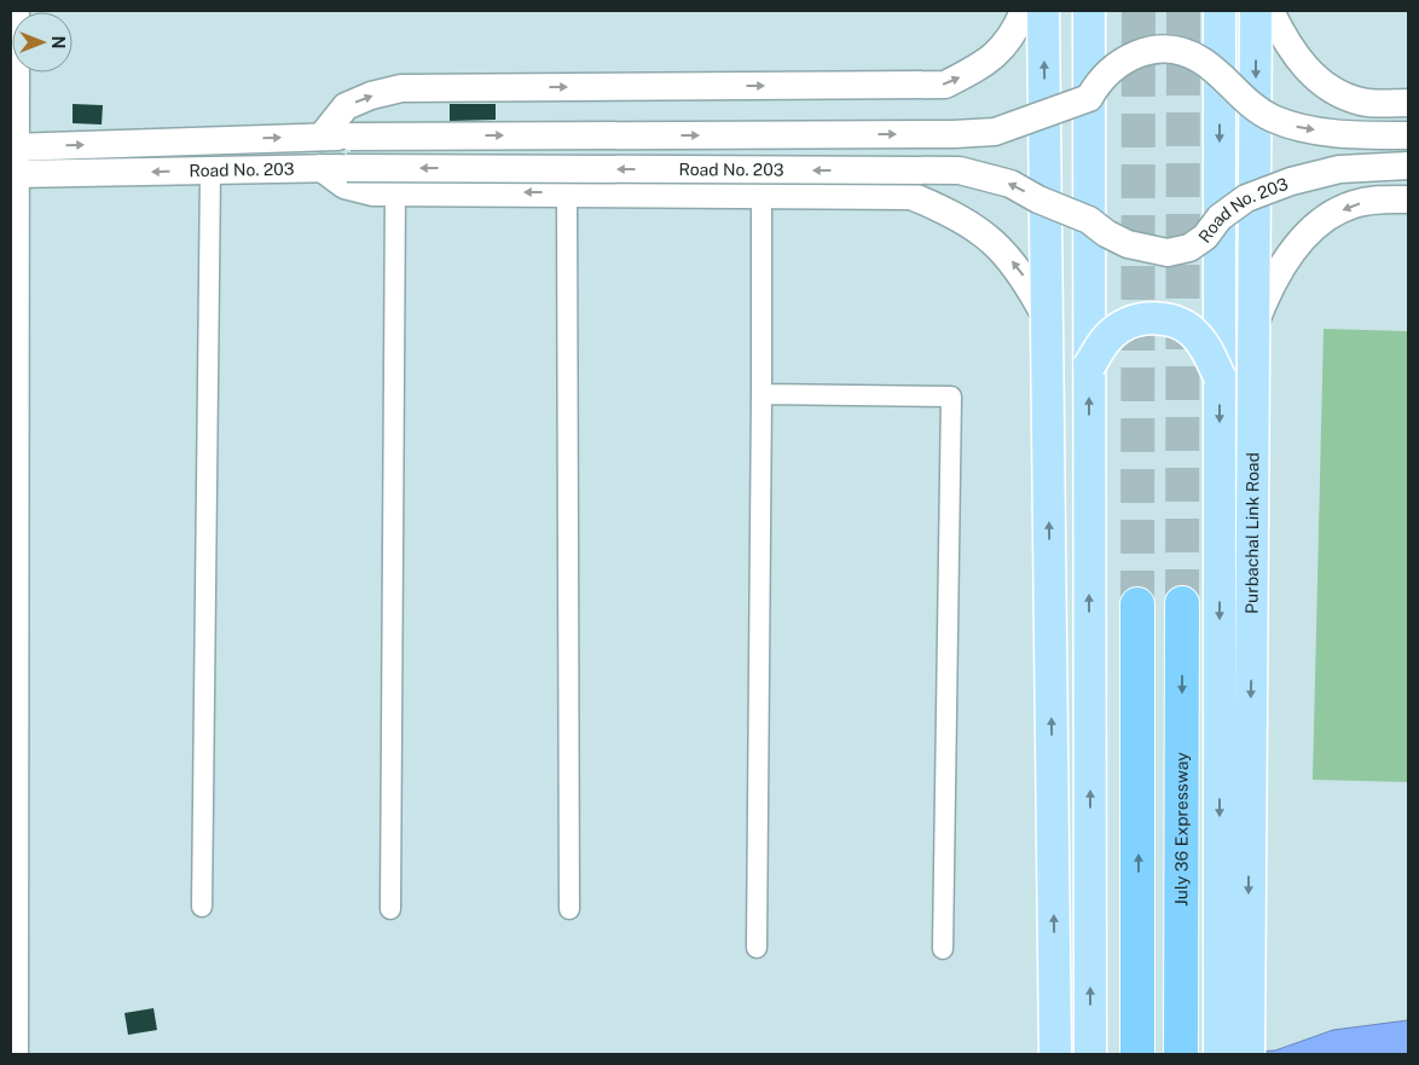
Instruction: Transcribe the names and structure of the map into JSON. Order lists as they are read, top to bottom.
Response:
{
  "streets": {
    "highway": ["July 36 Expressway"],
    "main road": ["Purbachal Link Road"],
    "street": ["Road No. 203"]
  },
  "north": "right"
}
